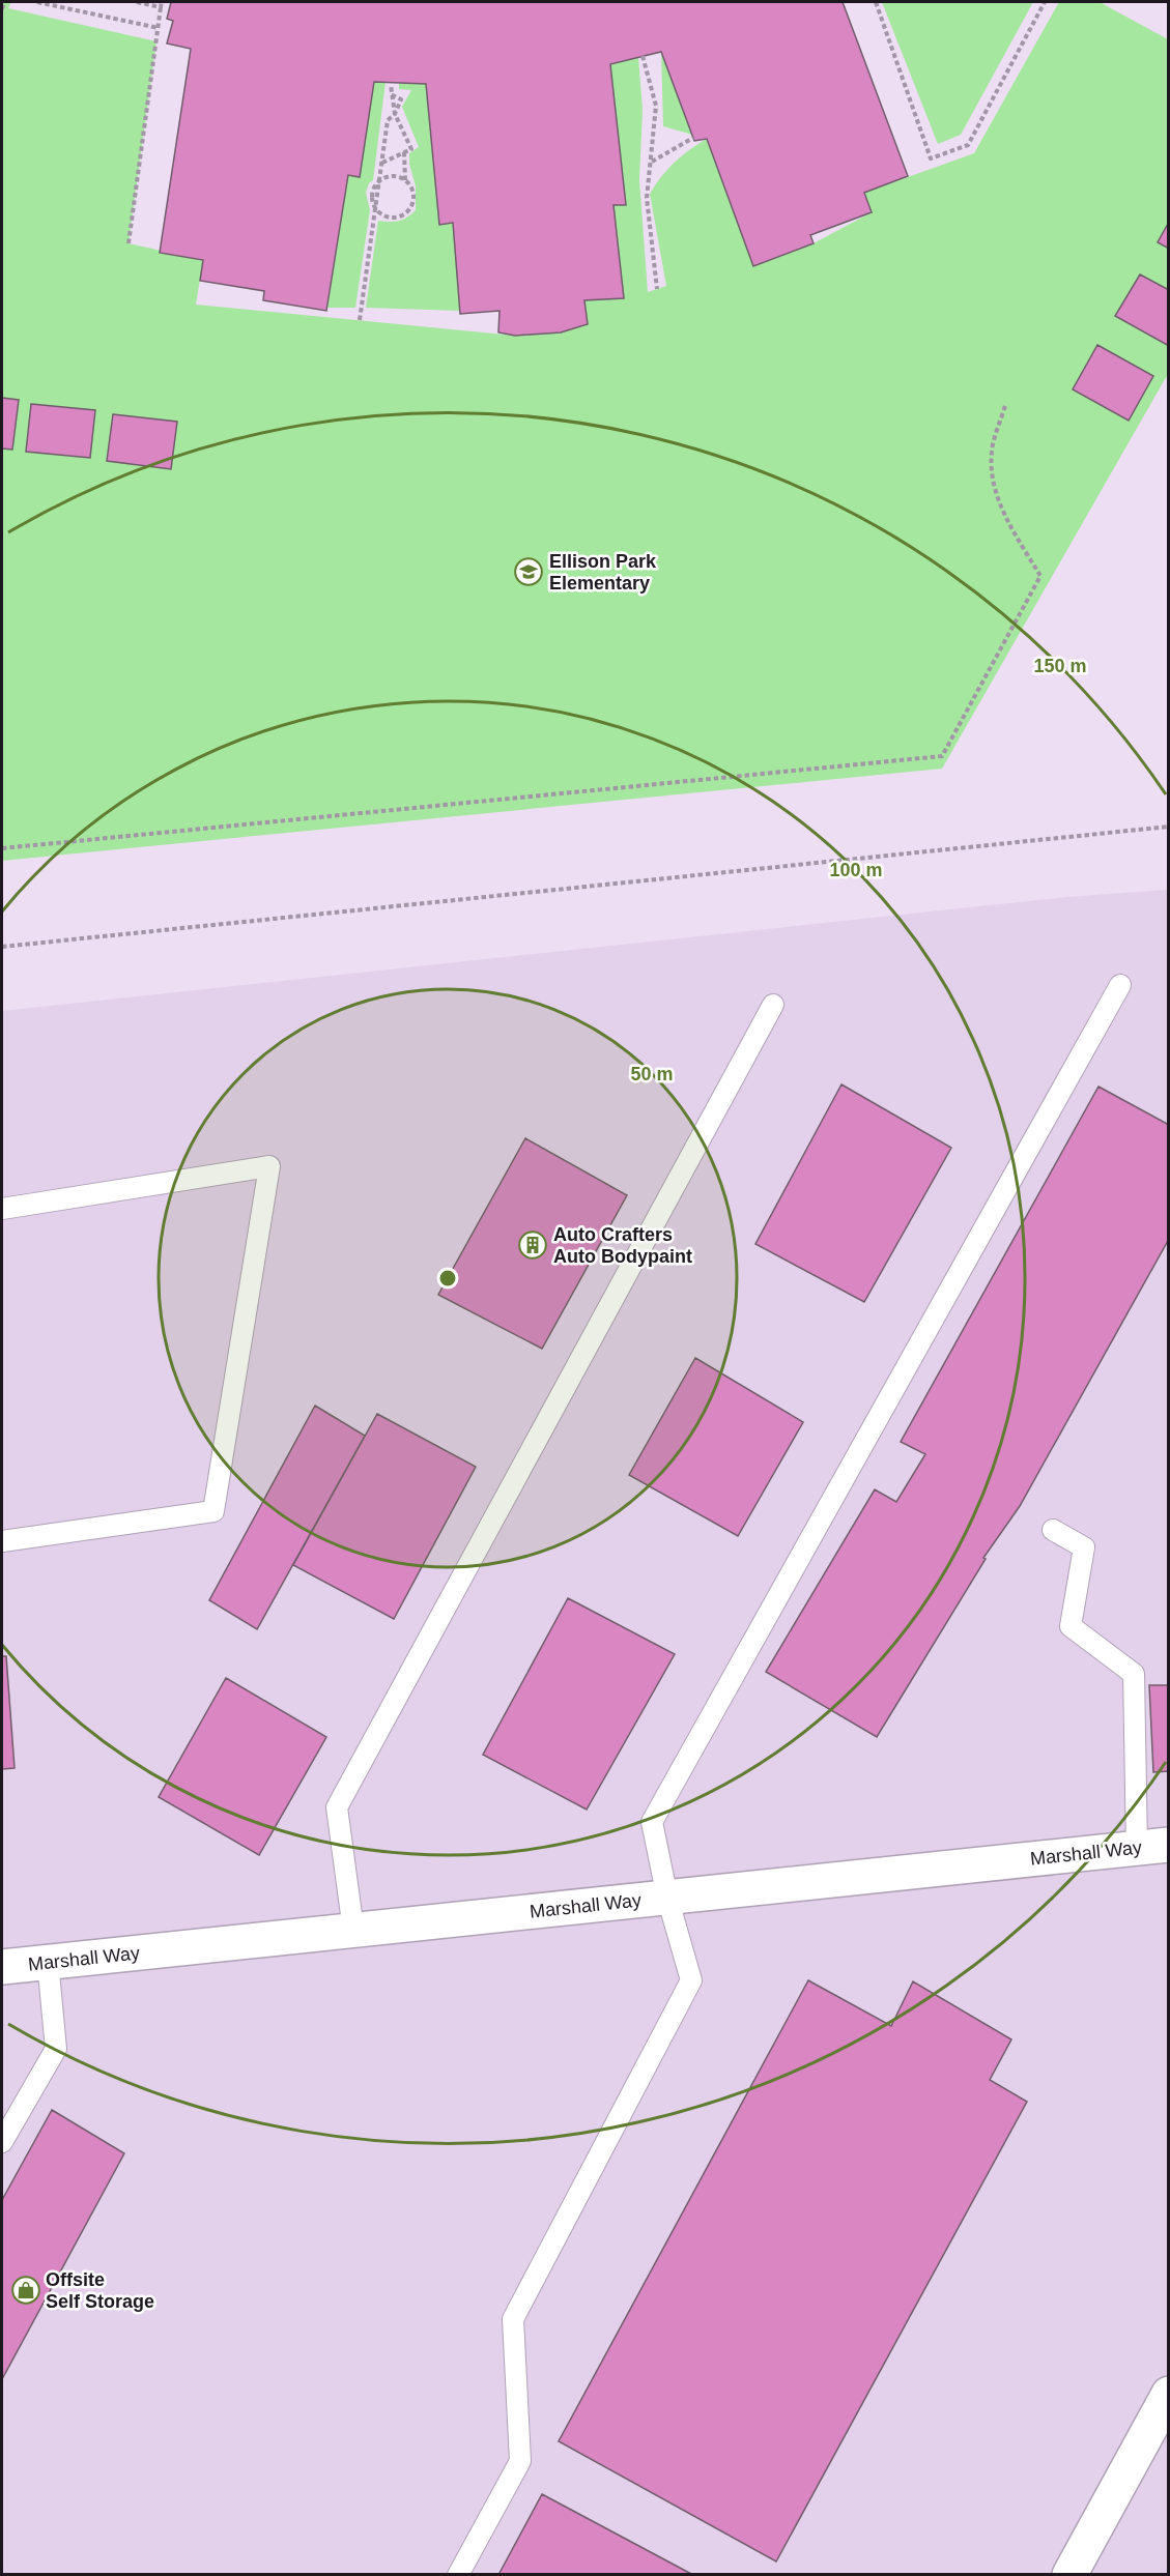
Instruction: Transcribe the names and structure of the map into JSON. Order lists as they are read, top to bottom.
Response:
{
  "streets": {
    "street": ["Marshall Way"]
  },
  "places": {
    "school or university": ["Ellison Park Elementary"],
    "building": ["Auto Crafters Auto Bodypaint"],
    "shop": ["Offsite Self Storage"]
  },
  "rings": ["150 m", "100 m", "50 m"]
}
